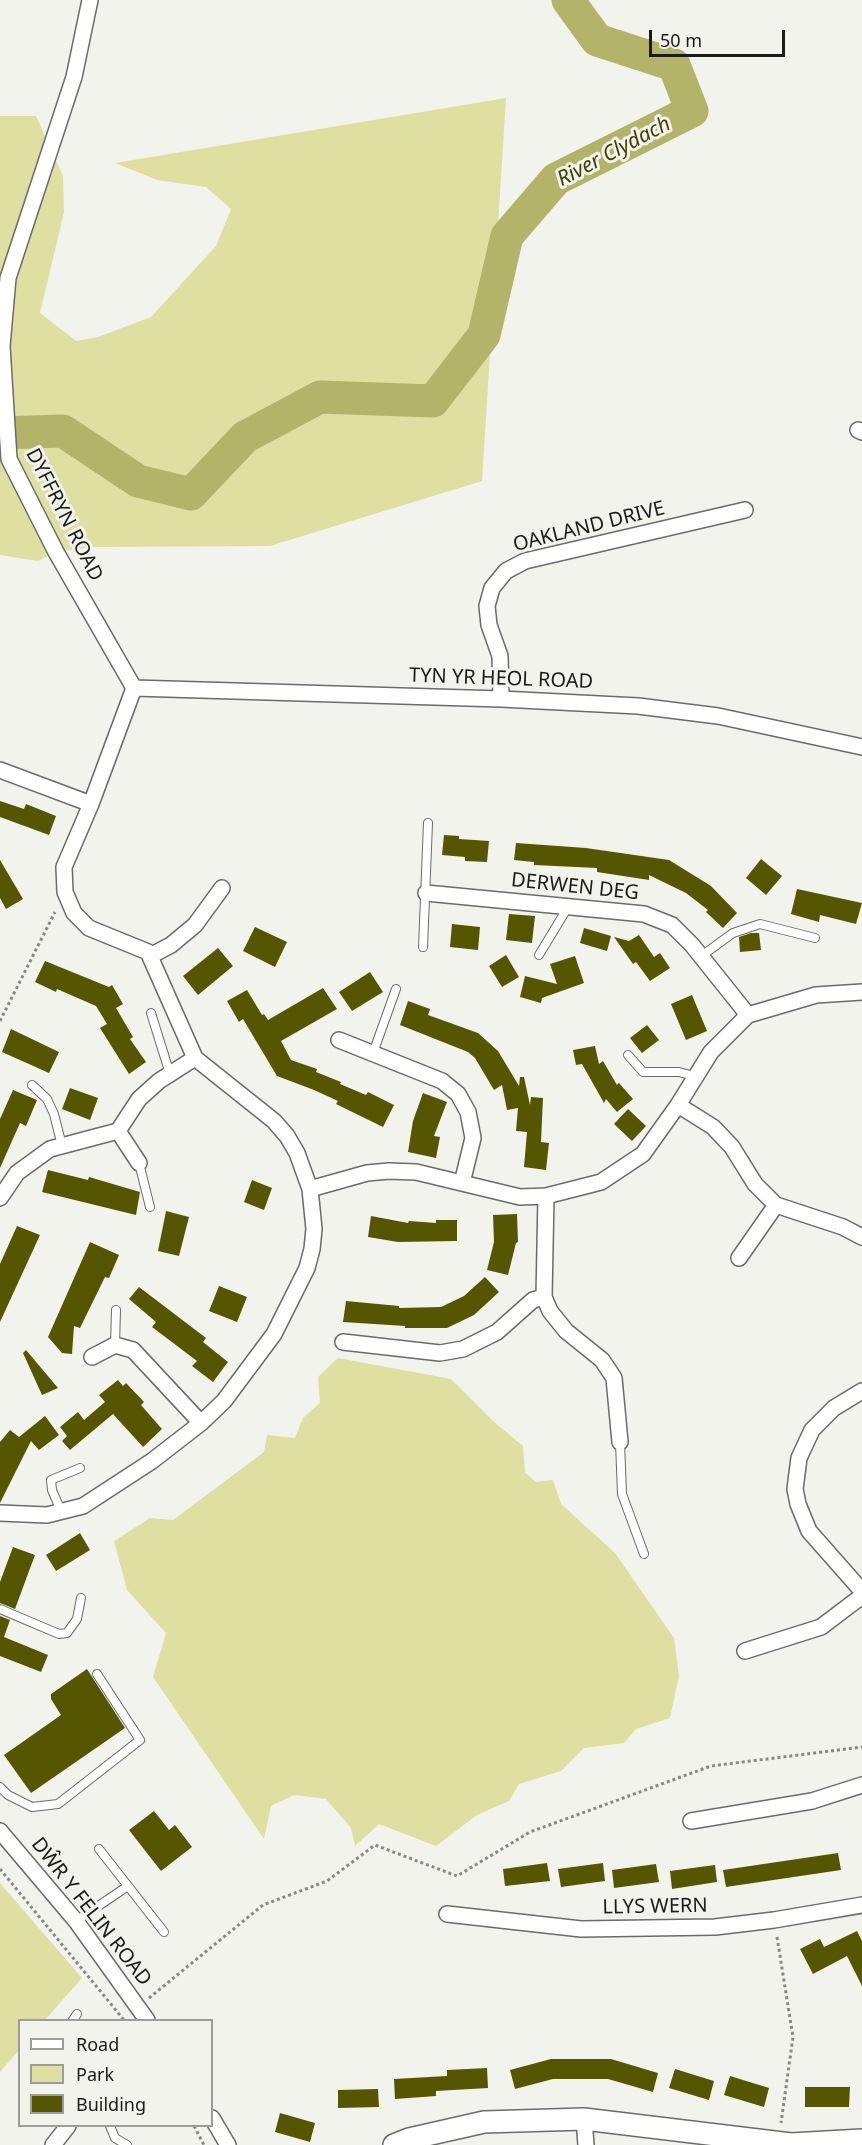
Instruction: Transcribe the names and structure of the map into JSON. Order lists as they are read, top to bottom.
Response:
{
  "streets": {
    "street": [
      "DYFFRYN ROAD",
      "OAKLAND DRIVE",
      "TYN YR HEOL ROAD",
      "DERWEN DEG",
      "LLYS WERN",
      "DŴR Y FELIN ROAD"
    ]
  },
  "crossings": [
    ["DYFFRYN ROAD", "TYN YR HEOL ROAD"],
    ["OAKLAND DRIVE", "TYN YR HEOL ROAD"]
  ],
  "water": ["River Clydach"],
  "legend": ["Road", "Park", "Building"],
  "scale_bar": "50 m"
}
